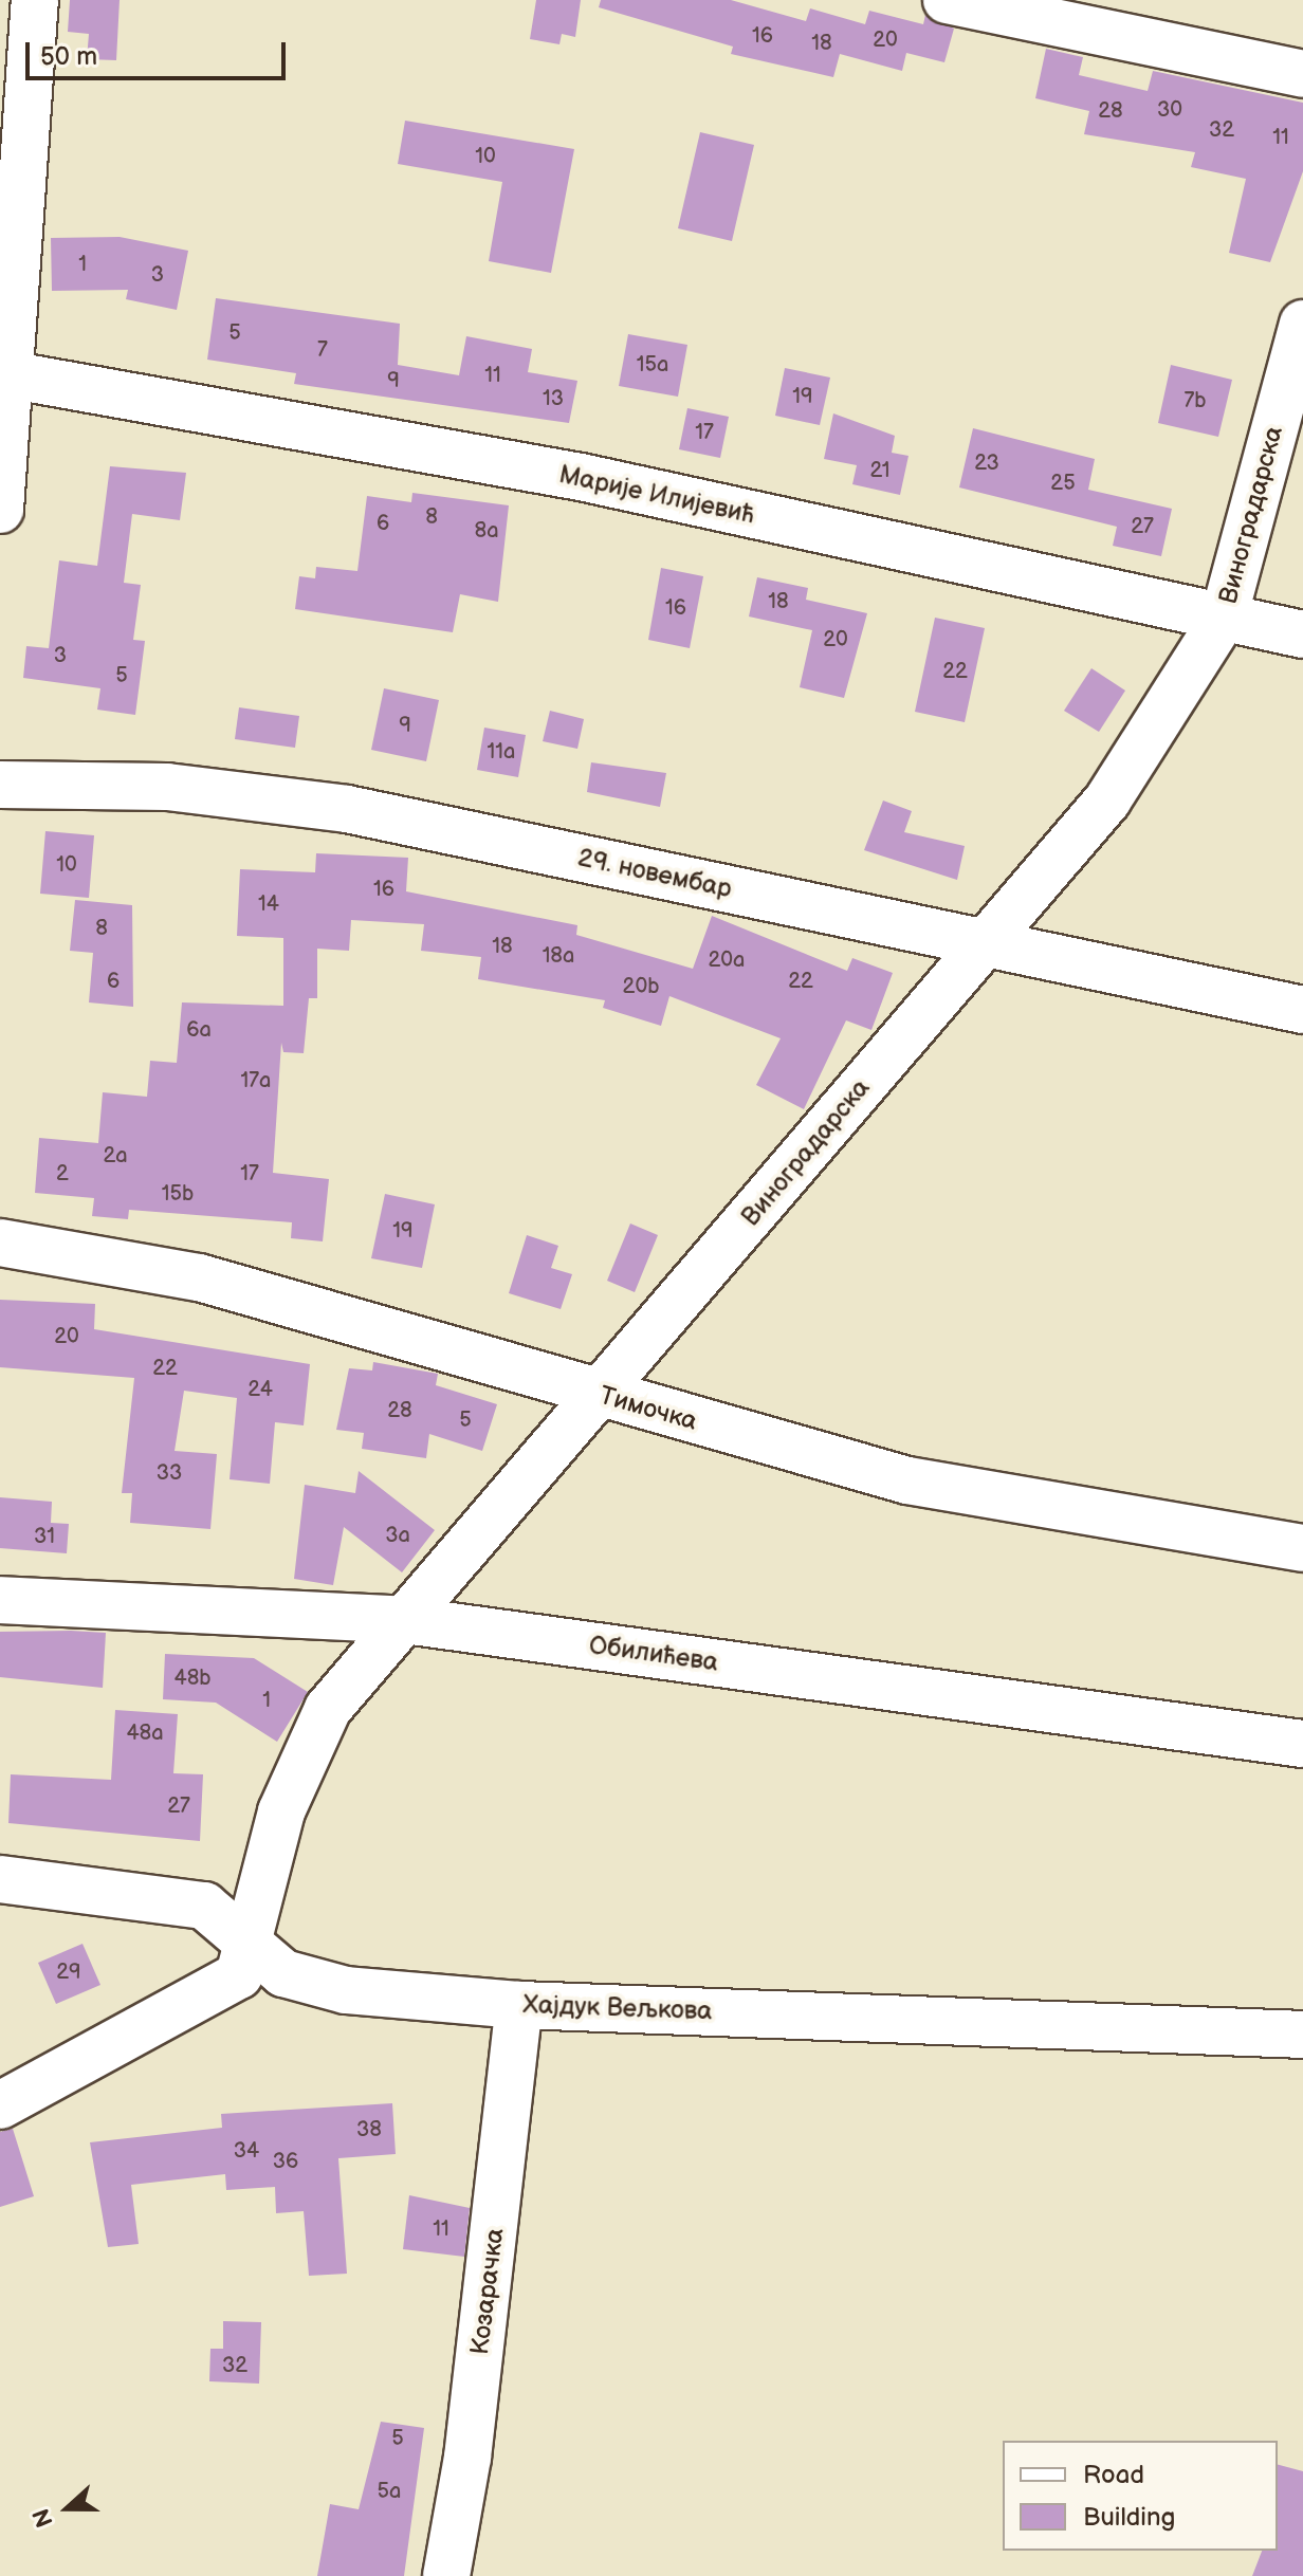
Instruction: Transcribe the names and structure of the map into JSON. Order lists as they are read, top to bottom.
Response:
{
  "streets": {
    "street": [
      "Марије Илијевић",
      "Виноградарска",
      "29. новембар",
      "Тимочка",
      "Обилићева",
      "Хајдук Вељкова",
      "Козарачка"
    ]
  },
  "crossings": [
    ["Марије Илијевић", "Виноградарска"],
    ["Виноградарска", "29. новембар"],
    ["Виноградарска", "Тимочка"],
    ["Виноградарска", "Обилићева"],
    ["Виноградарска", "Хајдук Вељкова"],
    ["Хајдук Вељкова", "Козарачка"]
  ],
  "house_numbers": [
    "16",
    "20",
    "18",
    "30",
    "28",
    "32",
    "11",
    "10",
    "1",
    "3",
    "5",
    "7",
    "15a",
    "11",
    "9",
    "19",
    "13",
    "7b",
    "17",
    "23",
    "21",
    "25",
    "8",
    "6",
    "27",
    "8a",
    "18",
    "16",
    "20",
    "3",
    "22",
    "5",
    "9",
    "11a",
    "10",
    "16",
    "14",
    "8",
    "18",
    "18a",
    "20a",
    "6",
    "22",
    "20b",
    "6a",
    "17a",
    "2a",
    "2",
    "17",
    "15b",
    "19",
    "20",
    "22",
    "24",
    "28",
    "5",
    "33",
    "3a",
    "31",
    "48b",
    "1",
    "48a",
    "27",
    "29",
    "38",
    "34",
    "36",
    "11",
    "32",
    "5",
    "5a"
  ],
  "legend": ["Road", "Building"],
  "scale_bar": "50 m",
  "north": "left"
}
